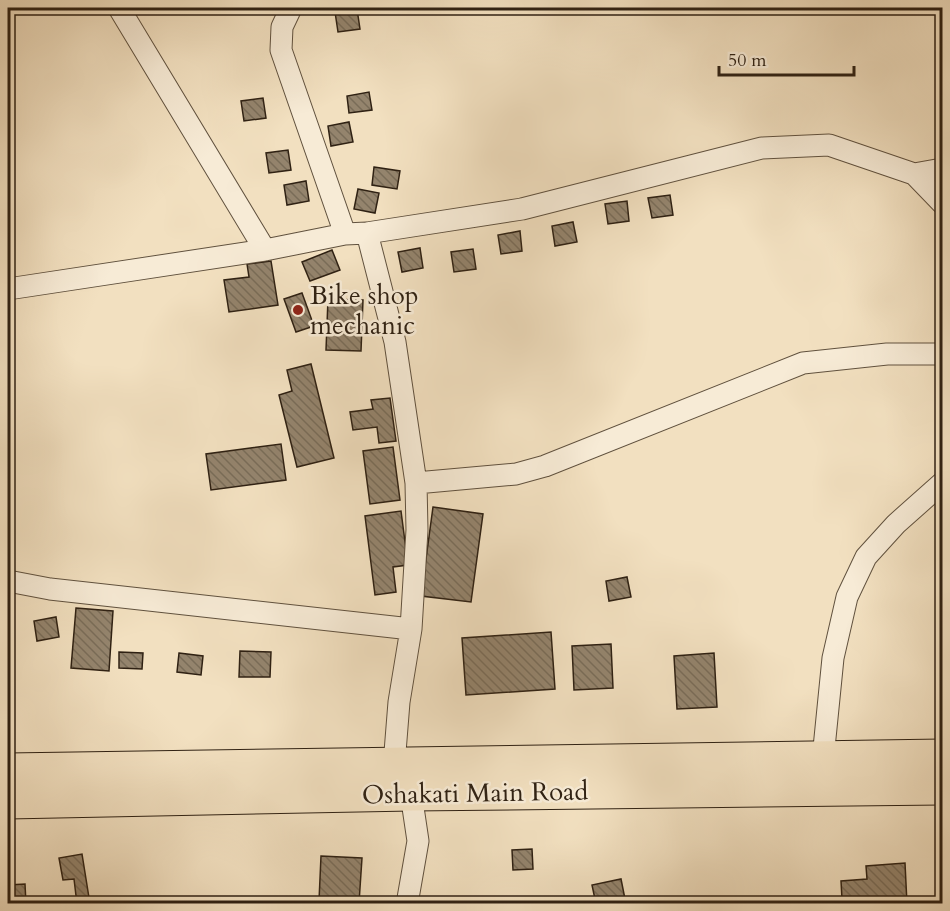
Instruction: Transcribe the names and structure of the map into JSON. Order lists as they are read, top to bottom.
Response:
{
  "streets": {
    "main road": ["Oshakati Main Road"]
  },
  "places": ["Bike shop mechanic"],
  "scale_bar": "50 m"
}
